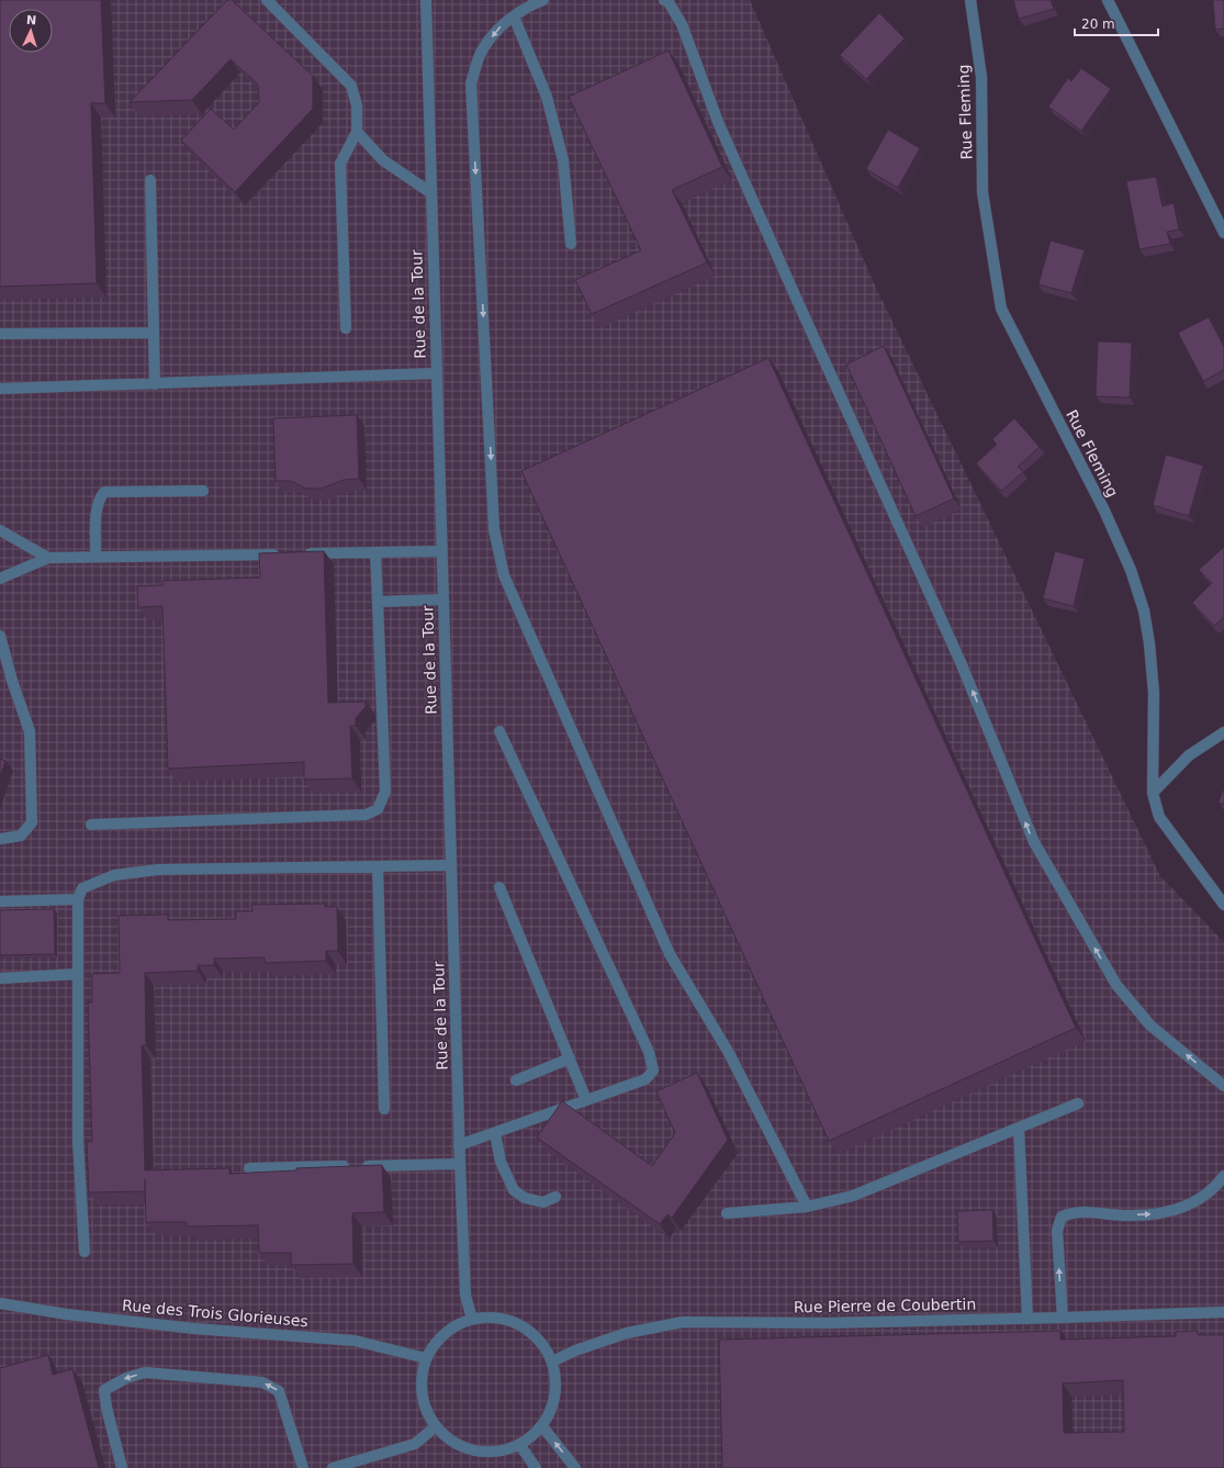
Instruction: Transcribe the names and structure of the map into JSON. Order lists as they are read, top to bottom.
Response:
{
  "streets": {
    "street": [
      "Rue Fleming",
      "Rue de la Tour",
      "Rue Pierre de Coubertin",
      "Rue des Trois Glorieuses"
    ]
  },
  "crossings": [
    ["Rue de la Tour", "Rue Pierre de Coubertin"],
    ["Rue de la Tour", "Rue des Trois Glorieuses"],
    ["Rue Pierre de Coubertin", "Rue des Trois Glorieuses"]
  ],
  "scale_bar": "20 m",
  "north": "top"
}
